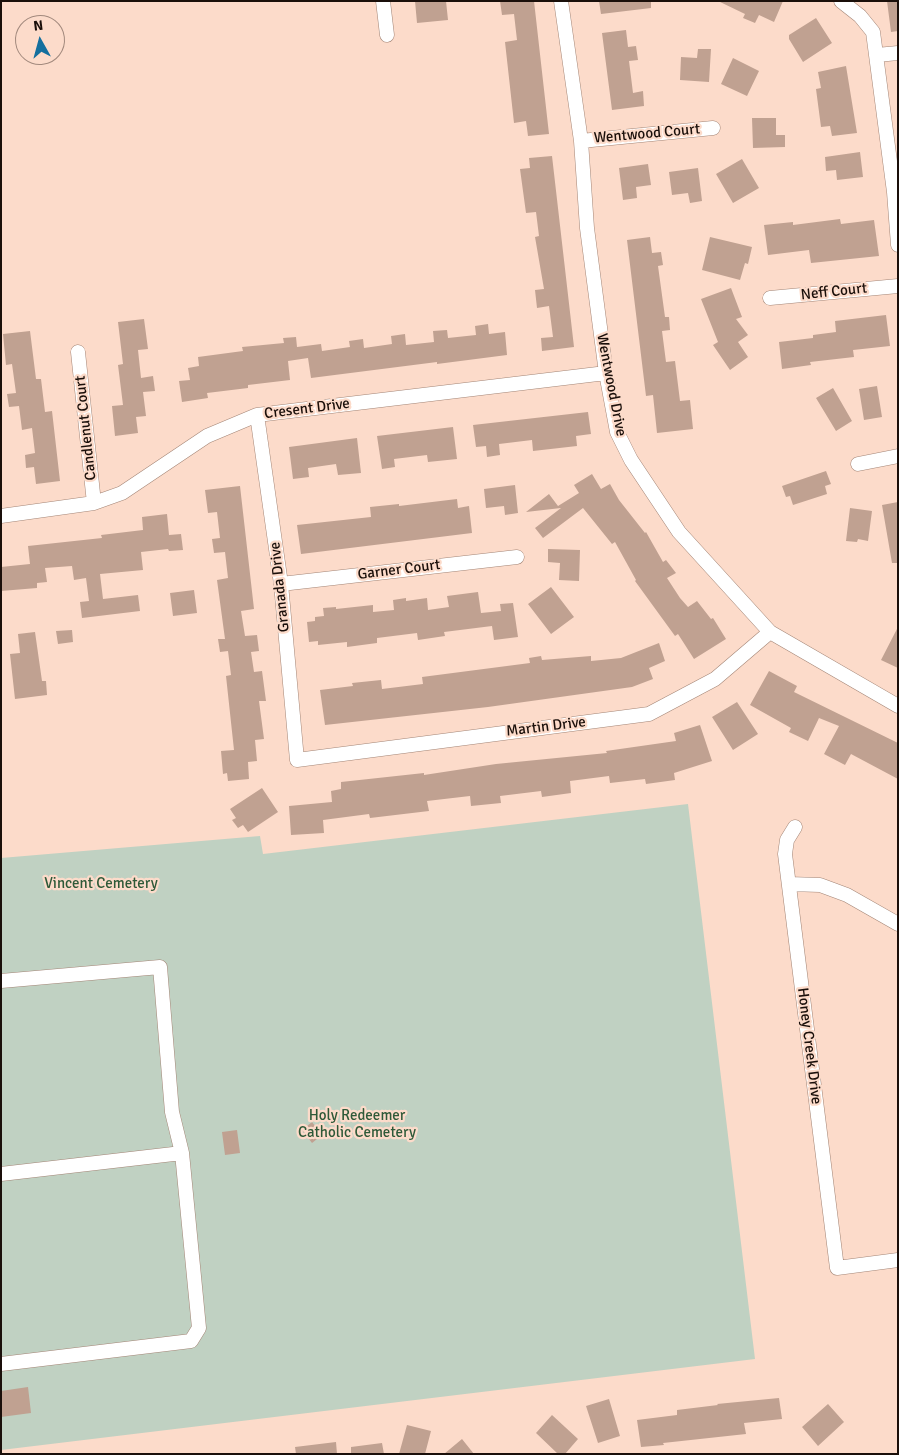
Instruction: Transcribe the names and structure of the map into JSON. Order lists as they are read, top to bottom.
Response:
{
  "streets": {
    "street": [
      "Wentwood Court",
      "Neff Court",
      "Wentwood Drive",
      "Cresent Drive",
      "Candlenut Court",
      "Garner Court",
      "Granada Drive",
      "Martin Drive",
      "Honey Creek Drive"
    ]
  },
  "crossings": [
    ["Wentwood Court", "Wentwood Drive"],
    ["Wentwood Drive", "Cresent Drive"],
    ["Wentwood Drive", "Martin Drive"],
    ["Cresent Drive", "Candlenut Court"],
    ["Cresent Drive", "Granada Drive"],
    ["Garner Court", "Granada Drive"],
    ["Granada Drive", "Martin Drive"]
  ],
  "parks": ["Vincent Cemetery", "Holy Redeemer Catholic Cemetery"],
  "north": "top"
}
